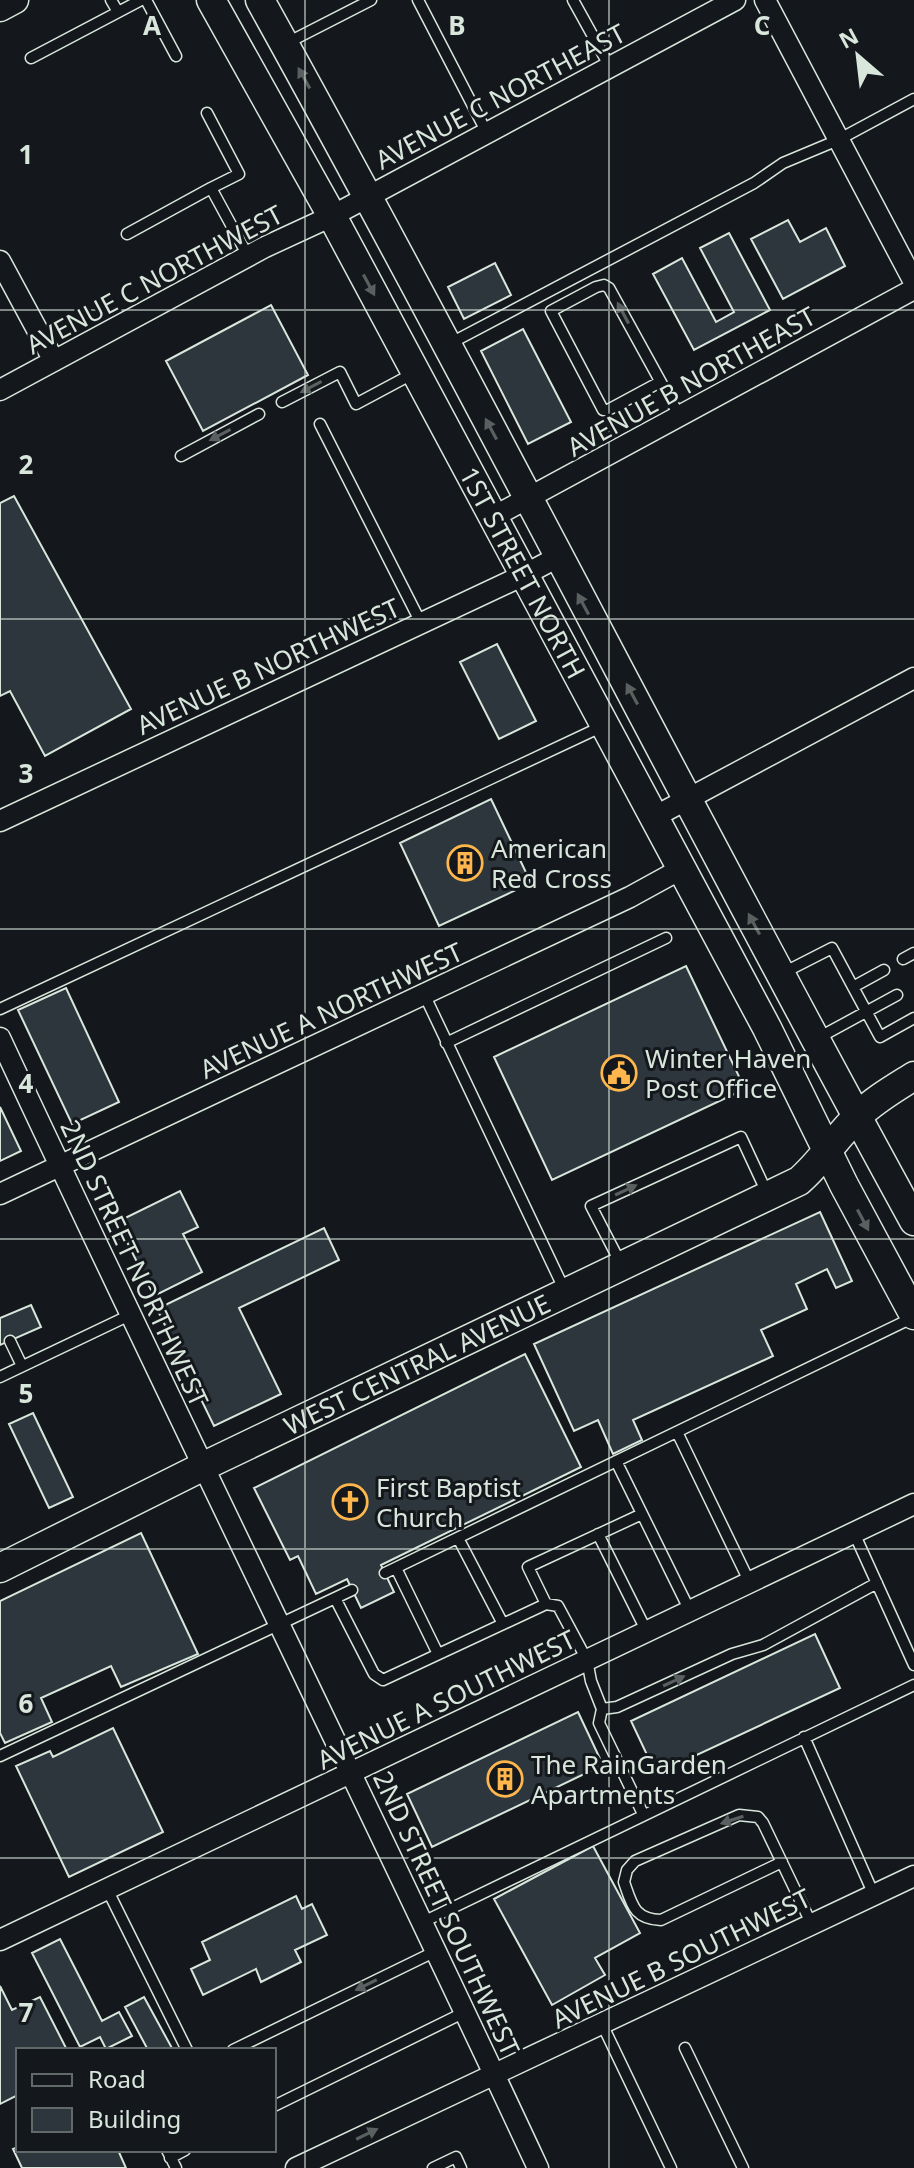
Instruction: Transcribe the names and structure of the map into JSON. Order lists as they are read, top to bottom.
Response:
{
  "streets": {
    "main road": ["1ST STREET NORTH", "WEST CENTRAL AVENUE"],
    "street": [
      "AVENUE C NORTHEAST",
      "AVENUE C NORTHWEST",
      "AVENUE B NORTHEAST",
      "AVENUE B NORTHWEST",
      "AVENUE A NORTHWEST",
      "2ND STREET NORTHWEST",
      "AVENUE A SOUTHWEST",
      "2ND STREET SOUTHWEST",
      "AVENUE B SOUTHWEST"
    ]
  },
  "crossings": [
    ["AVENUE C NORTHEAST", "AVENUE C NORTHWEST"],
    ["AVENUE C NORTHEAST", "1ST STREET NORTH"],
    ["AVENUE C NORTHWEST", "1ST STREET NORTH"],
    ["AVENUE B NORTHEAST", "1ST STREET NORTH"],
    ["1ST STREET NORTH", "AVENUE B NORTHWEST"],
    ["1ST STREET NORTH", "AVENUE A NORTHWEST"],
    ["1ST STREET NORTH", "WEST CENTRAL AVENUE"],
    ["AVENUE A NORTHWEST", "2ND STREET NORTHWEST"],
    ["2ND STREET NORTHWEST", "WEST CENTRAL AVENUE"],
    ["2ND STREET NORTHWEST", "2ND STREET SOUTHWEST"],
    ["WEST CENTRAL AVENUE", "2ND STREET SOUTHWEST"],
    ["AVENUE A SOUTHWEST", "2ND STREET SOUTHWEST"],
    ["2ND STREET SOUTHWEST", "AVENUE B SOUTHWEST"]
  ],
  "places": {
    "building": ["American Red Cross", "The RainGarden Apartments"],
    "public building": ["Winter Haven Post Office"],
    "church": ["First Baptist Church"]
  },
  "legend": ["Road", "Building"],
  "north": "top left",
  "grid": {
    "columns": ["A", "B", "C"],
    "rows": [
      "1",
      "2",
      "3",
      "4",
      "5",
      "6",
      "7"
    ]
  }
}
